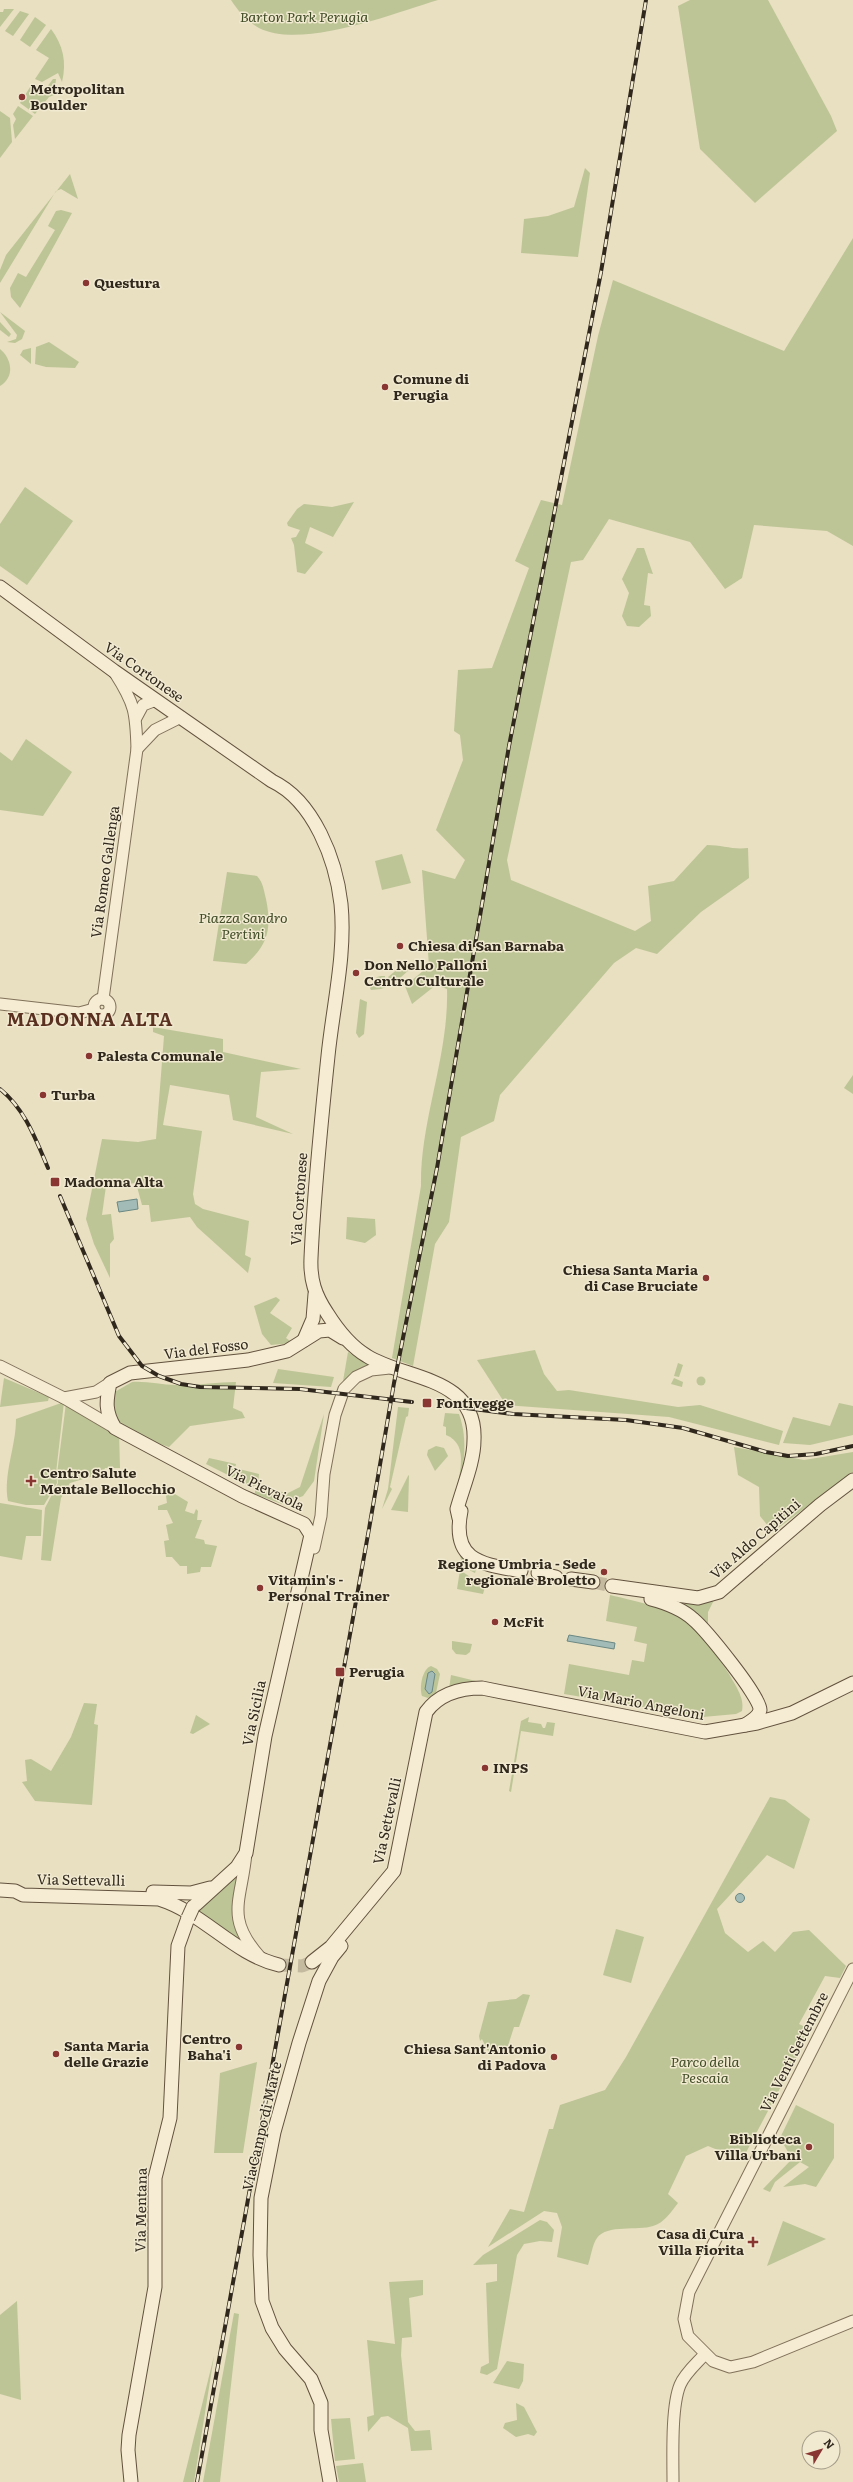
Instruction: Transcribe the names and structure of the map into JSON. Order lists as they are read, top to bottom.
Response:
{
  "streets": {
    "main road": [
      "Via Cortonese",
      "Via del Fosso",
      "Via Pievaiola",
      "Via Aldo Capitini",
      "Via Mario Angeloni",
      "Via Sicilia",
      "Via Settevalli",
      "Via Campo di Marte",
      "Via Mentana"
    ],
    "street": ["Via Romeo Gallenga", "Via Venti Settembre"]
  },
  "crossings": [
    ["Via Cortonese", "Via Romeo Gallenga"],
    ["Via Cortonese", "Via del Fosso"],
    ["Via Cortonese", "Via Pievaiola"],
    ["Via Pievaiola", "Via Sicilia"],
    ["Via Aldo Capitini", "Via Mario Angeloni"],
    ["Via Mario Angeloni", "Via Settevalli"],
    ["Via Settevalli", "Via Campo di Marte"]
  ],
  "districts": ["MADONNA ALTA"],
  "parks": ["Barton Park Perugia", "Piazza Sandro Pertini", "Parco della Pescaia"],
  "places": {
    "other": [
      "Metropolitan Boulder",
      "Questura",
      "Comune di Perugia",
      "Chiesa di San Barnaba",
      "Don Nello Palloni Centro Culturale",
      "Palesta Comunale",
      "Turba",
      "Chiesa Santa Maria di Case Bruciate",
      "Regione Umbria - Sede regionale Broletto",
      "Vitamin's - Personal Trainer",
      "McFit",
      "INPS",
      "Centro Baha'i",
      "Santa Maria delle Grazie",
      "Chiesa Sant'Antonio di Padova",
      "Biblioteca Villa Urbani"
    ],
    "transit": ["Madonna Alta", "Fontivegge", "Perugia"],
    "health": ["Centro Salute Mentale Bellocchio", "Casa di Cura Villa Fiorita"]
  },
  "north": "top right"
}
